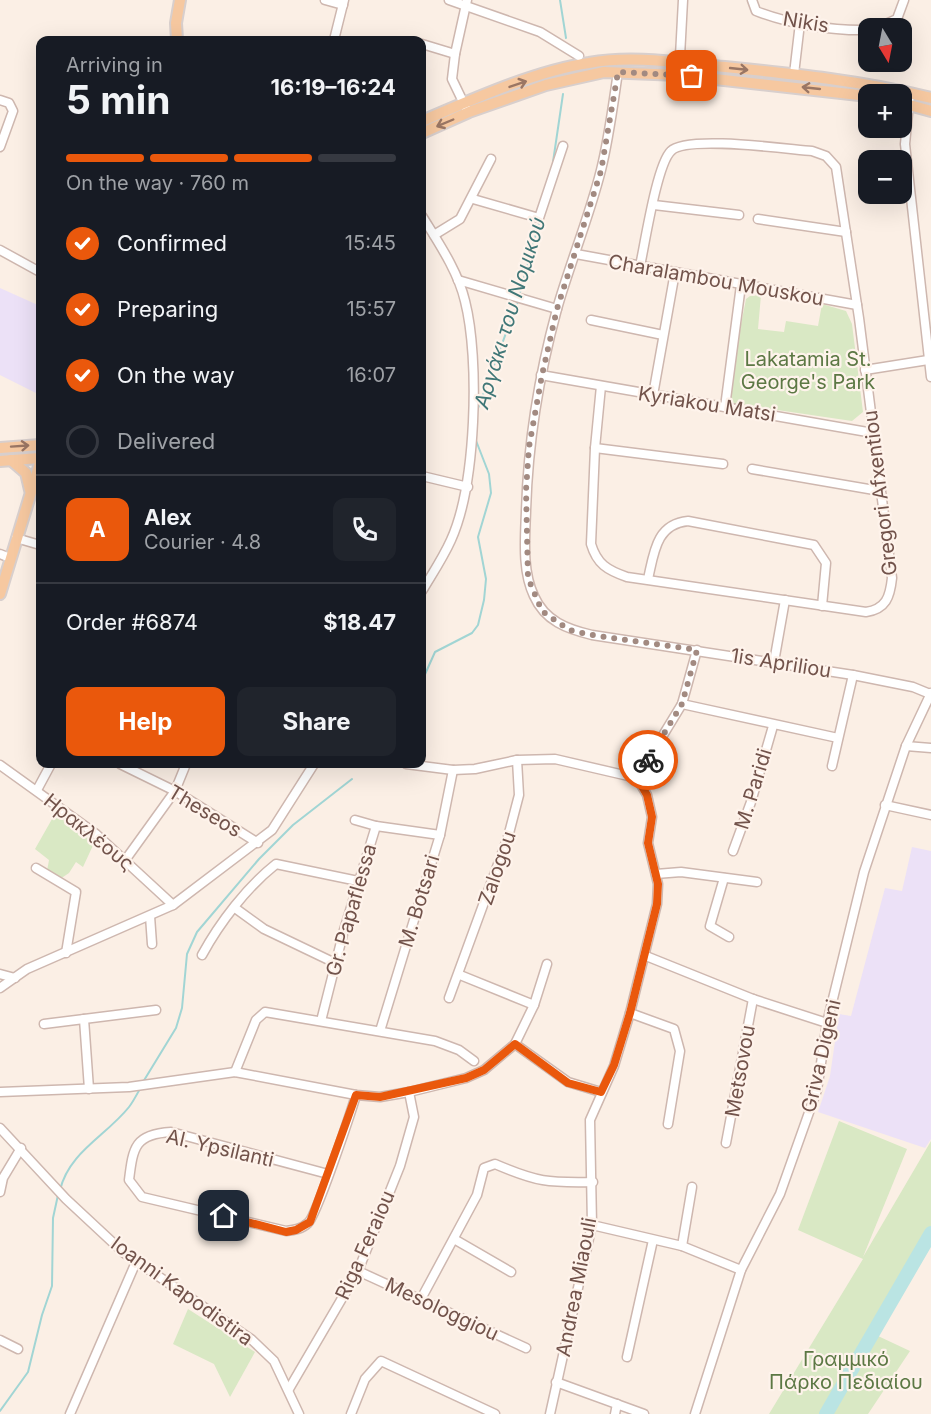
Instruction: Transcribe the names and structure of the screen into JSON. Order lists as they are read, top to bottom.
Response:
{
  "streets": {
    "street": [
      "Nikis",
      "Charalambou Mouskou",
      "Kyriakou Matsi",
      "Gregori Afxentiou",
      "1is Apriliou",
      "M. Paridi",
      "Theseos",
      "Ηρακλέους",
      "Zalogou",
      "M. Botsari",
      "Gr. Papaflessa",
      "Griva Digeni",
      "Metsovou",
      "Al. Ypsilanti",
      "Riga Feraiou",
      "Andrea Miaouli",
      "Ioanni Kapodistira",
      "Mesologgiou"
    ]
  },
  "crossings": [
    ["Charalambou Mouskou", "Gregori Afxentiou"],
    ["Charalambou Mouskou", "1is Apriliou"],
    ["Kyriakou Matsi", "Gregori Afxentiou"],
    ["Kyriakou Matsi", "1is Apriliou"],
    ["1is Apriliou", "Griva Digeni"],
    ["M. Botsari", "Gr. Papaflessa"],
    ["Riga Feraiou", "Ioanni Kapodistira"],
    ["Riga Feraiou", "Mesologgiou"]
  ],
  "water": ["Αργάκι του Νομικού"],
  "parks": ["Lakatamia St. George's Park", "Γραμμικό Πάρκο Πεδιαίου"],
  "north": "bottom",
  "page": {
    "map_buttons": ["+", "−"],
    "heading": ["5 min", "Arriving in", "16:19–16:24"],
    "panel": [
      "Alex",
      "Courier · 4.8",
      "Order #6874",
      "$18.47"
    ],
    "bar": "On the way · 760 m",
    "list": [
      ["Confirmed", "15:45"],
      ["Preparing", "15:57"],
      ["On the way", "16:07"],
      "Delivered"
    ],
    "round": "A",
    "buttons": ["Help", "Share"]
  }
}
